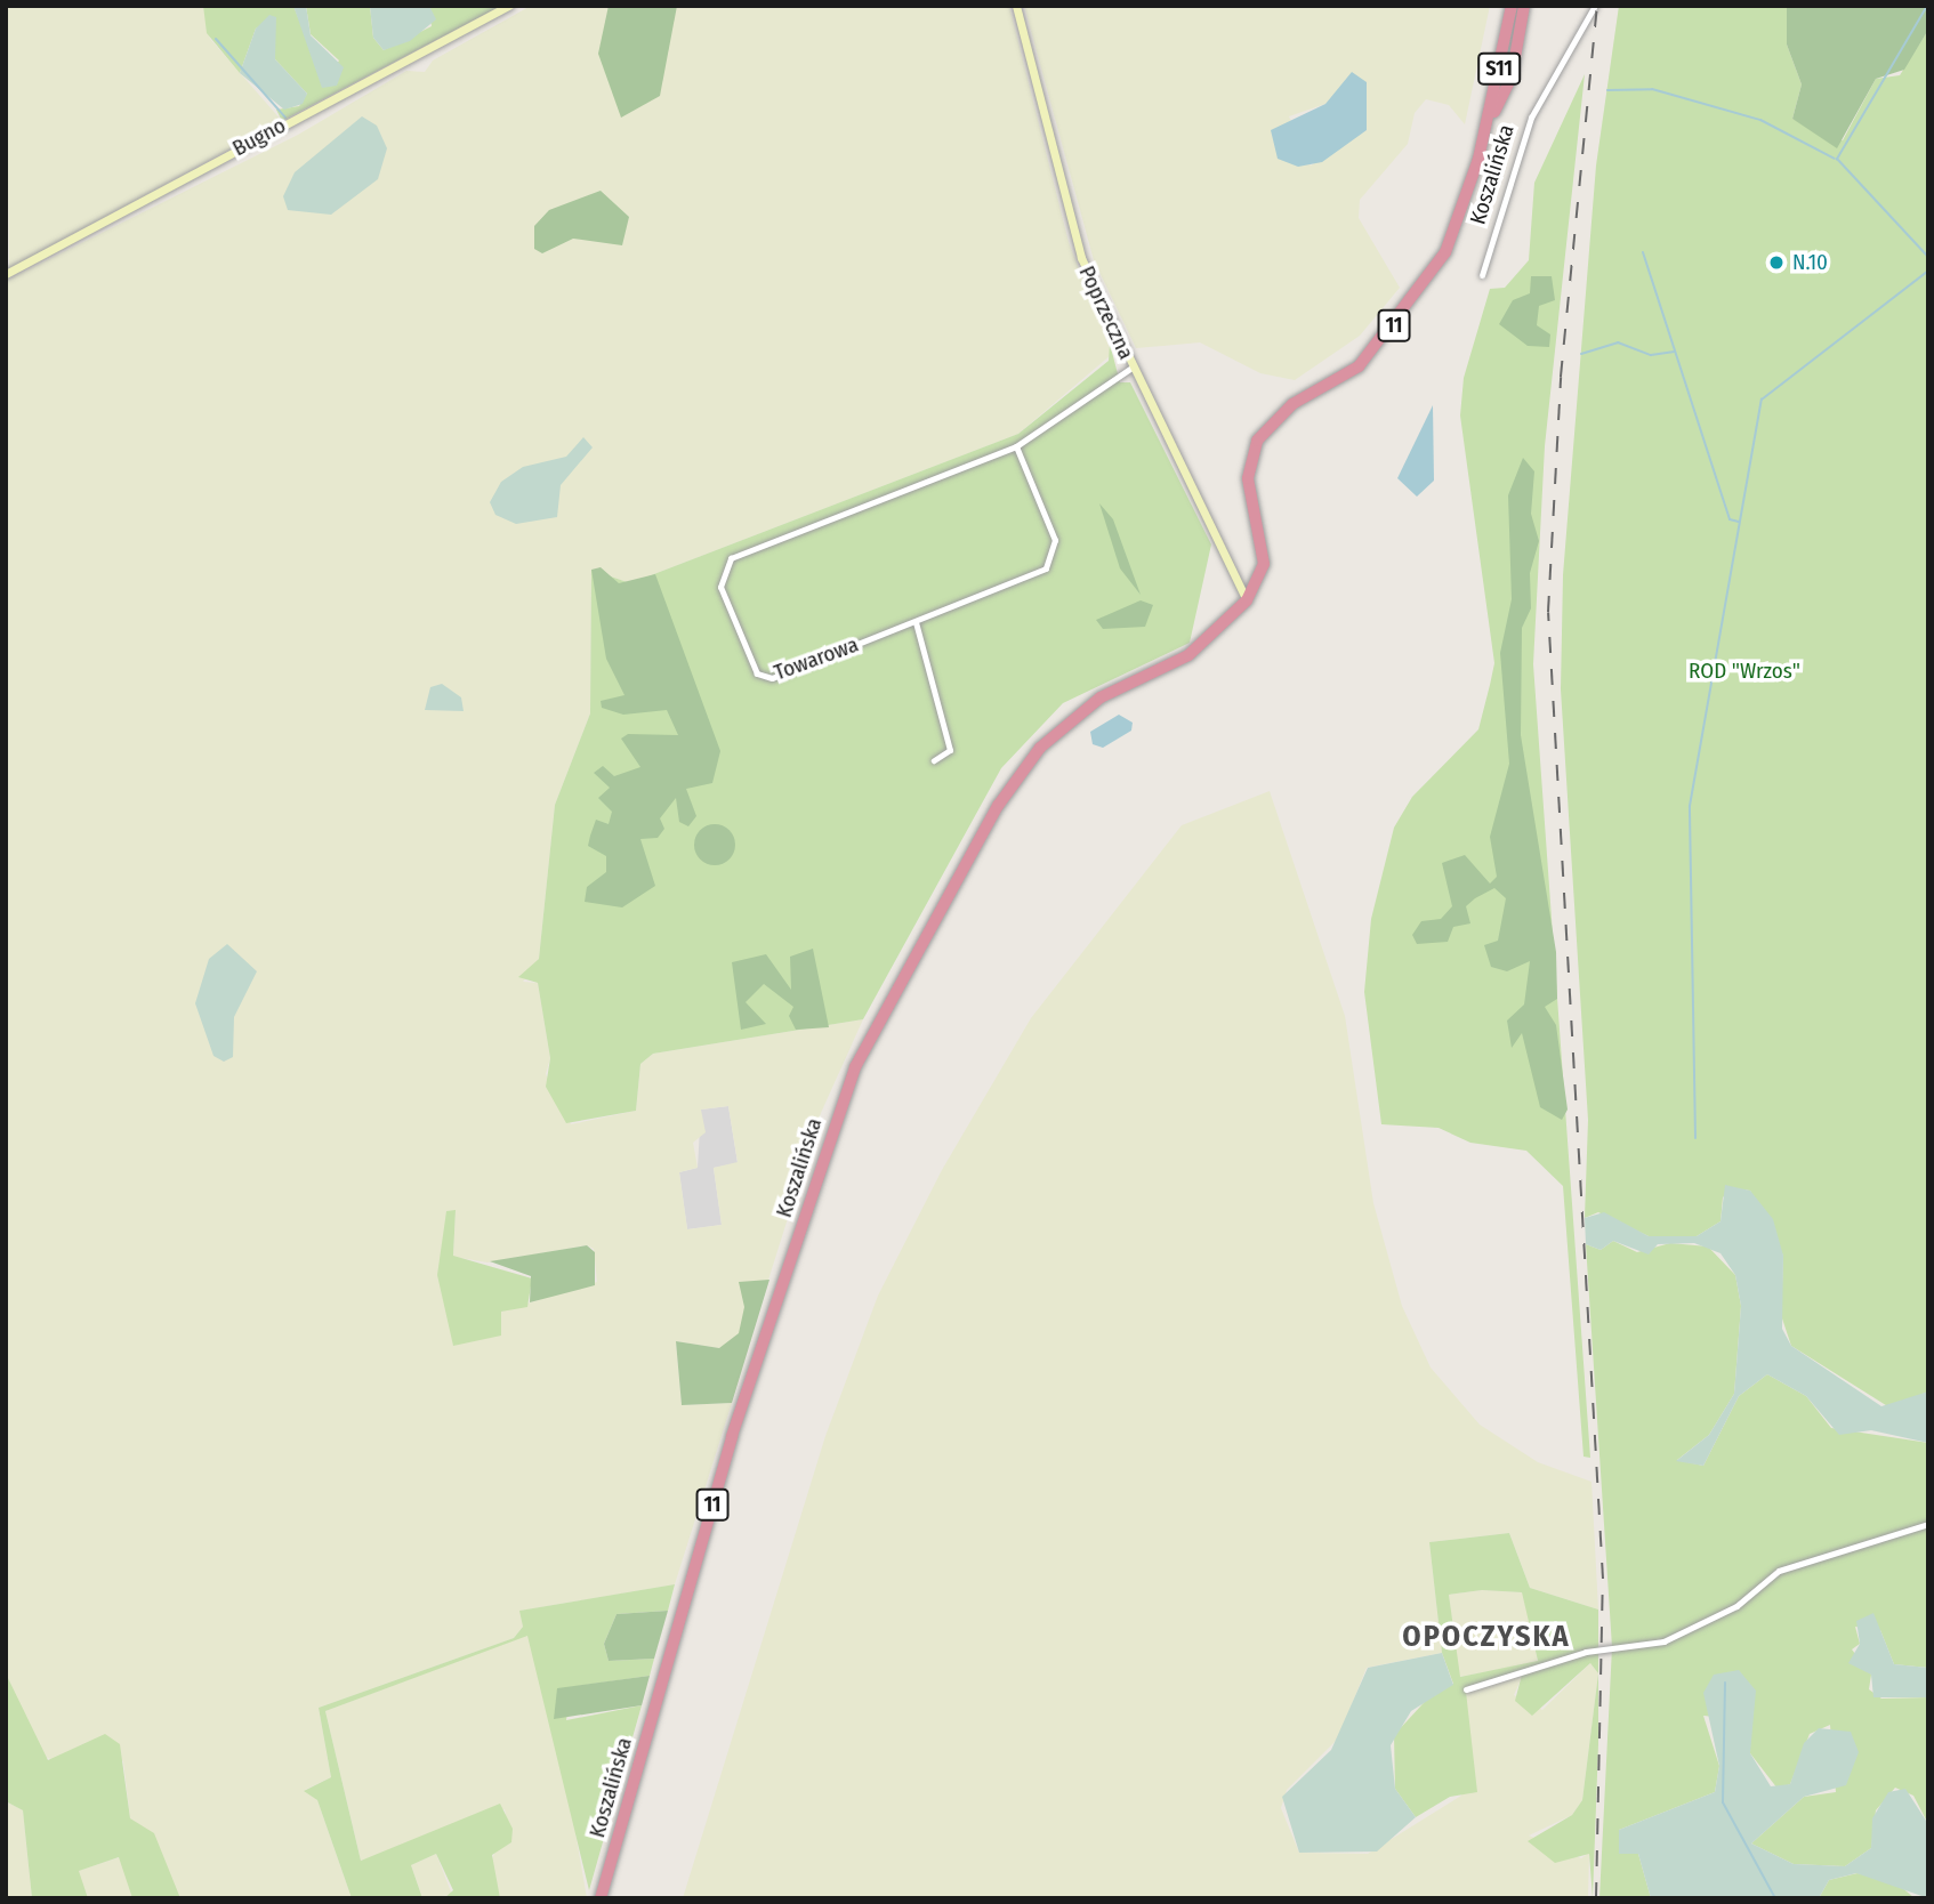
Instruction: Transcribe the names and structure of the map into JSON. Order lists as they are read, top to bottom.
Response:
{
  "streets": {
    "highway": ["S11", "Koszalińska", "11"],
    "street": ["Bugno", "Poprzeczna", "Towarowa"]
  },
  "crossings": [
    ["S11", "11"],
    ["Koszalińska", "Poprzeczna"],
    ["Koszalińska", "11"],
    ["Poprzeczna", "11"]
  ],
  "districts": ["OPOCZYSKA"],
  "parks": ["ROD \"Wrzos\""],
  "places": ["N.10"]
}
